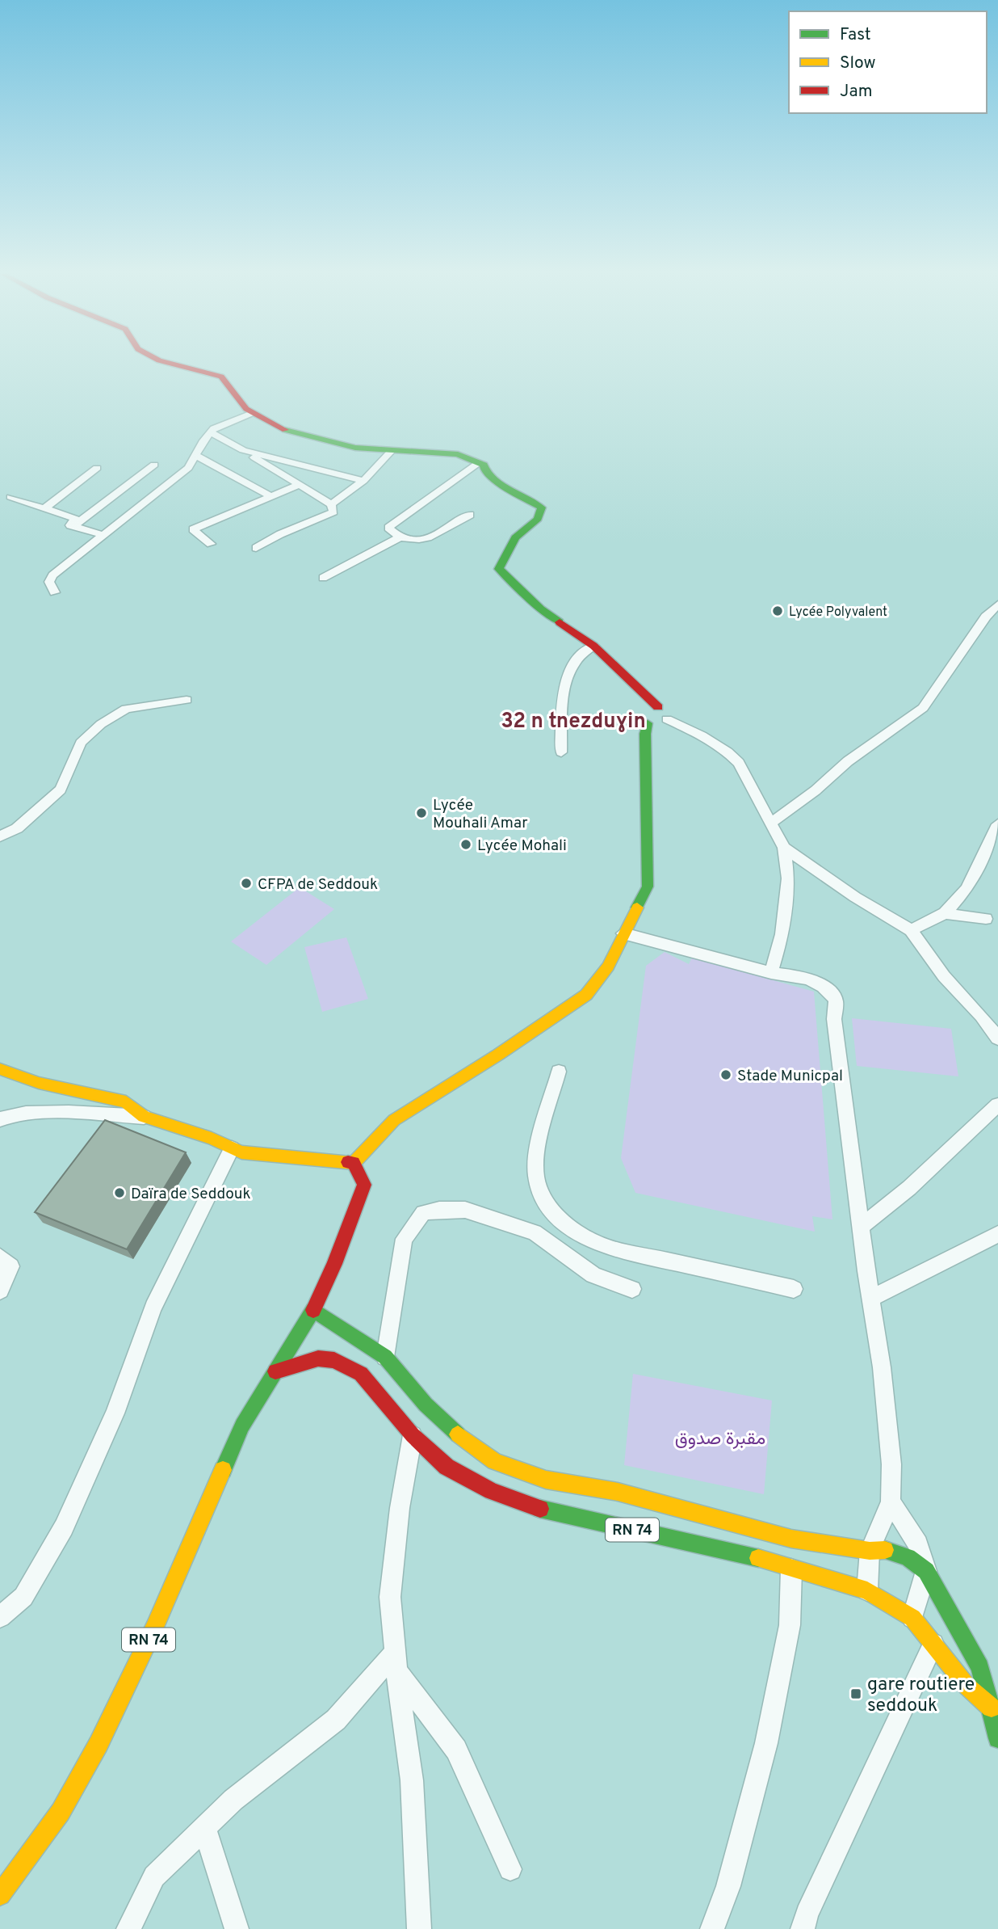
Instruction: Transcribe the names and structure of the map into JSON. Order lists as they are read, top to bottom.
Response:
{
  "streets": {
    "street": ["RN 74"]
  },
  "districts": ["32 n tnezduɣin"],
  "parks": ["مقبرة صدوق"],
  "places": {
    "other": [
      "Lycée Polyvalent",
      "Lycée Mouhali Amar",
      "Lycée Mohali",
      "CFPA de Seddouk",
      "Stade Municpal",
      "Daïra de Seddouk"
    ],
    "transit": ["gare routiere seddouk"]
  },
  "legend": ["Fast", "Slow", "Jam"]
}
